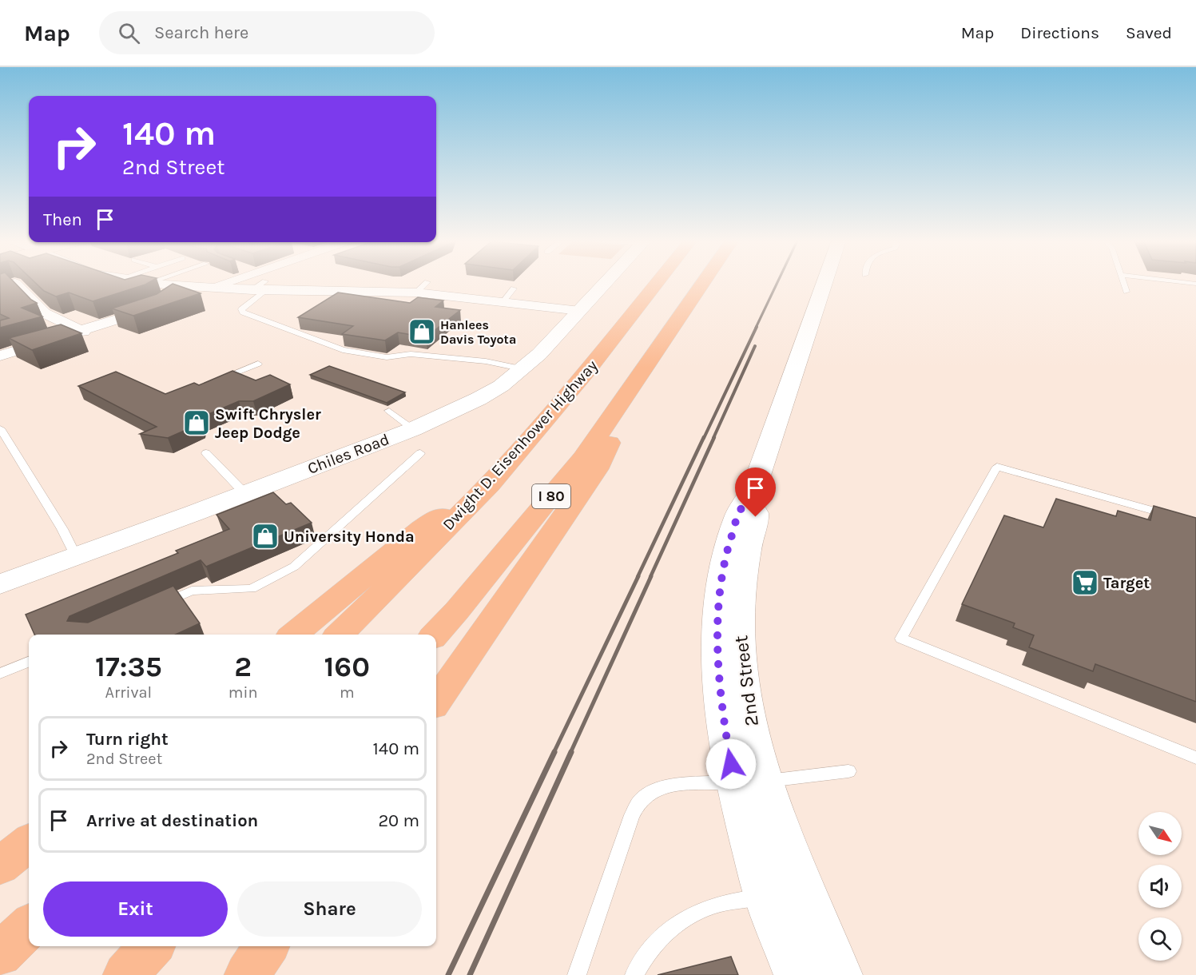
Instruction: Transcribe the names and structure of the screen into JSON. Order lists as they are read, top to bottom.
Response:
{
  "streets": {
    "highway": ["Dwight D. Eisenhower Highway", "I 80"],
    "street": ["Chiles Road", "2nd Street"]
  },
  "places": {
    "shop": ["Hanlees Davis Toyota", "Swift Chrysler Jeep Dodge", "University Honda"],
    "supermarket": ["Target"]
  },
  "north": "bottom right",
  "page": {
    "header": "Map",
    "search": "Search here",
    "nav": ["Map", "Directions", "Saved"],
    "turn": ["140 m", "2nd Street"],
    "then": "Then",
    "eta": [
      "17:35",
      "Arrival",
      "2",
      "min",
      "160",
      "m"
    ],
    "list": [
      {
        "name": "Turn right",
        "note": "2nd Street",
        "value": "140 m"
      },
      {
        "name": "Arrive at destination",
        "value": "20 m"
      }
    ],
    "buttons": ["Exit", "Share"]
  }
}
